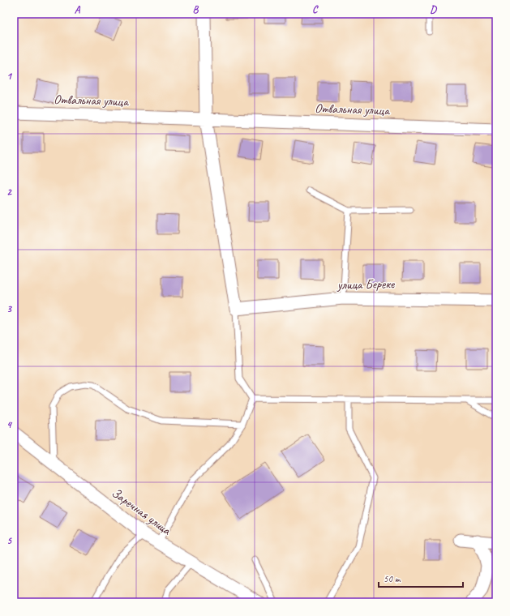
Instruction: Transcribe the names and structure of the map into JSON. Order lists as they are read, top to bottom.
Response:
{
  "streets": {
    "street": ["Отвальная улица", "улица Береке", "Заречная улица"]
  },
  "scale_bar": "50 m",
  "grid": {
    "columns": [
      "A",
      "B",
      "C",
      "D"
    ],
    "rows": [
      "1",
      "2",
      "3",
      "4",
      "5"
    ]
  }
}
